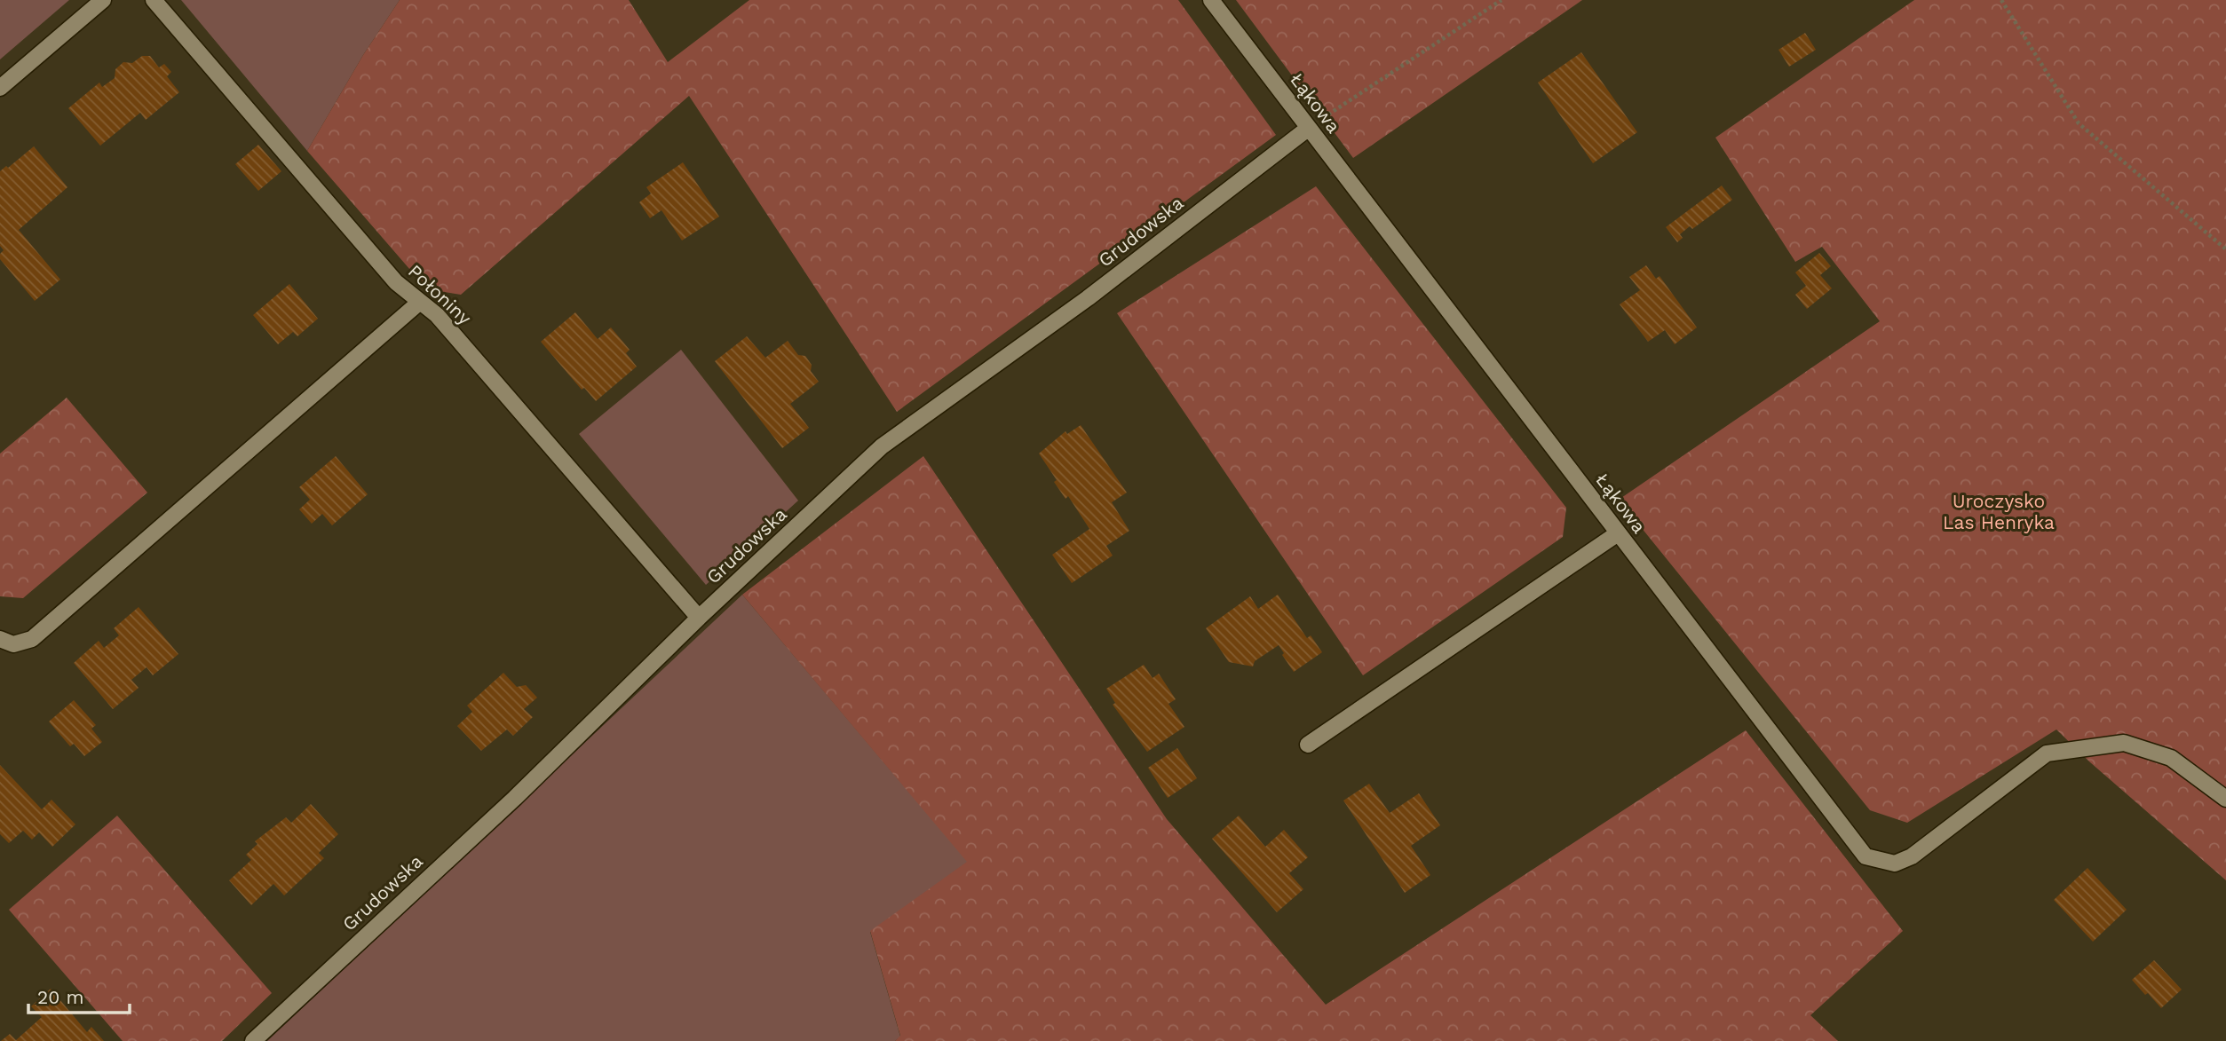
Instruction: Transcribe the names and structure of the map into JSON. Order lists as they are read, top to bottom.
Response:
{
  "streets": {
    "street": ["Łąkowa", "Grudowska", "Połoniny"]
  },
  "crossings": [
    ["Łąkowa", "Grudowska"],
    ["Grudowska", "Połoniny"]
  ],
  "parks": ["Uroczysko Las Henryka"],
  "scale_bar": "20 m"
}
